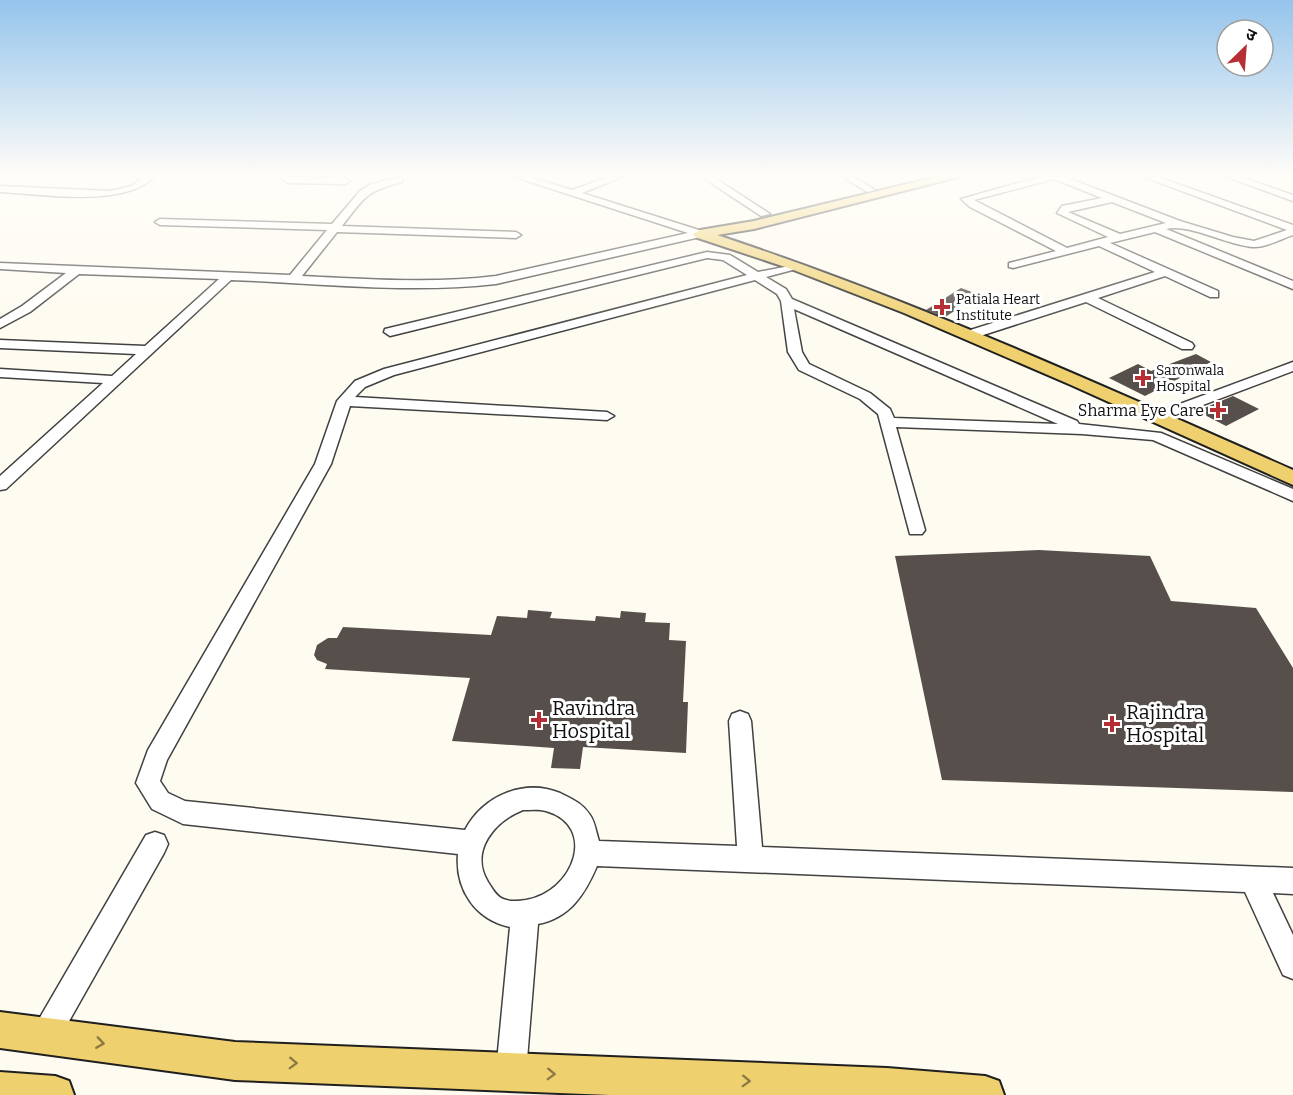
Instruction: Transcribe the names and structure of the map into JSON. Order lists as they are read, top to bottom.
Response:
{
  "places": {
    "health": [
      "Patiala Heart Institute",
      "Saronwala Hospital",
      "Sharma Eye Care",
      "Ravindra Hospital",
      "Rajindra Hospital"
    ]
  },
  "north": "top right"
}
